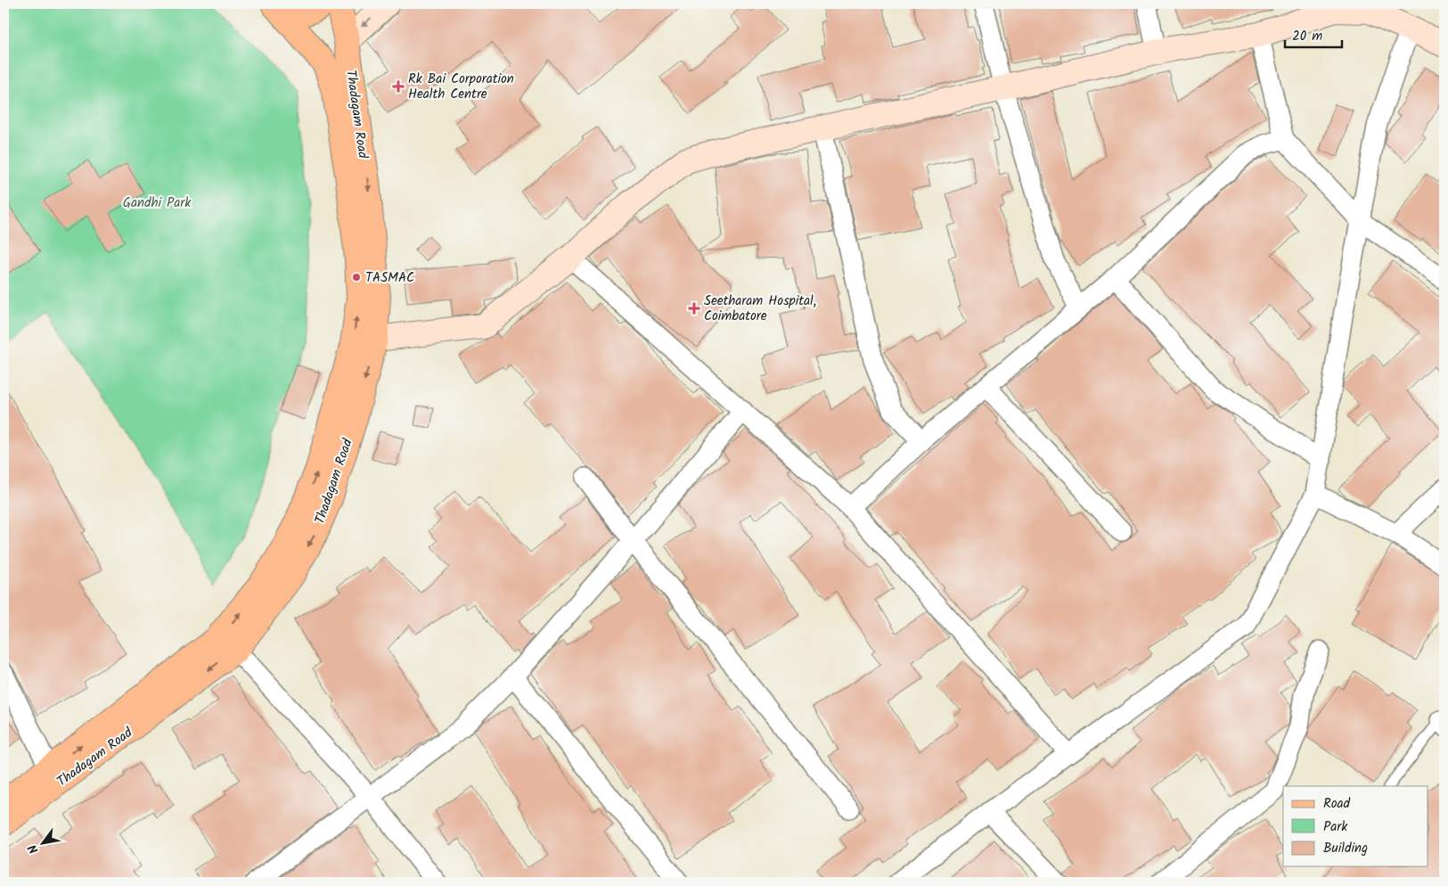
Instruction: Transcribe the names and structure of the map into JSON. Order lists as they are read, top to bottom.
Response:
{
  "streets": {
    "main road": ["Thadagam Road"]
  },
  "parks": ["Gandhi Park"],
  "places": {
    "health": ["Rk Bai Corporation Health Centre", "Seetharam Hospital, Coimbatore"],
    "other": ["TASMAC"]
  },
  "legend": ["Road", "Park", "Building"],
  "scale_bar": "20 m",
  "north": "bottom left"
}
